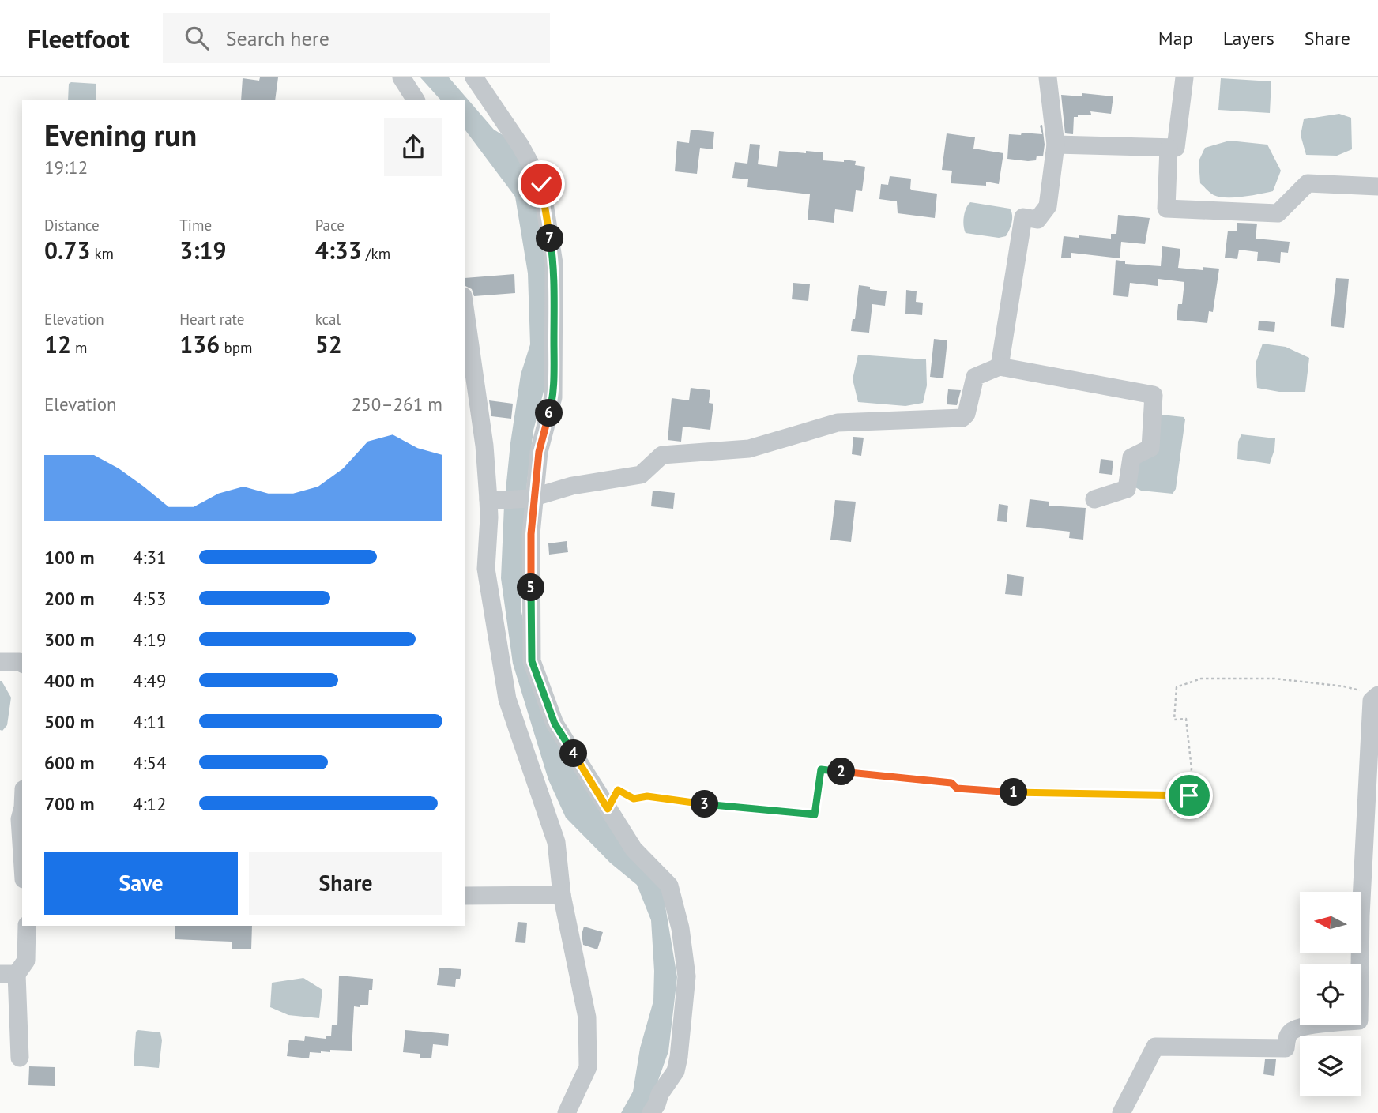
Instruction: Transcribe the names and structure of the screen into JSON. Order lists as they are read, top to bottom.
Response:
{
  "north": "left",
  "page": {
    "header": "Fleetfoot",
    "search": "Search here",
    "nav": ["Map", "Layers", "Share"],
    "heading": ["Evening run", "19:12"],
    "stats": [
      ["Distance", "0.73 km"],
      ["Time", "3:19"],
      ["Pace", "4:33 /km"],
      ["Elevation", "12 m"],
      ["Heart rate", "136 bpm"],
      ["kcal", "52"]
    ],
    "pins": [
      "7",
      "6",
      "5",
      "4",
      "2",
      "1",
      "3"
    ],
    "chart": ["Elevation", "250–261 m"],
    "list": [
      {
        "name": "100 m",
        "note": "4:31"
      },
      {
        "name": "200 m",
        "note": "4:53"
      },
      {
        "name": "300 m",
        "note": "4:19"
      },
      {
        "name": "400 m",
        "note": "4:49"
      },
      {
        "name": "500 m",
        "note": "4:11"
      },
      {
        "name": "600 m",
        "note": "4:54"
      },
      {
        "name": "700 m",
        "note": "4:12"
      }
    ],
    "buttons": ["Save", "Share"]
  }
}
